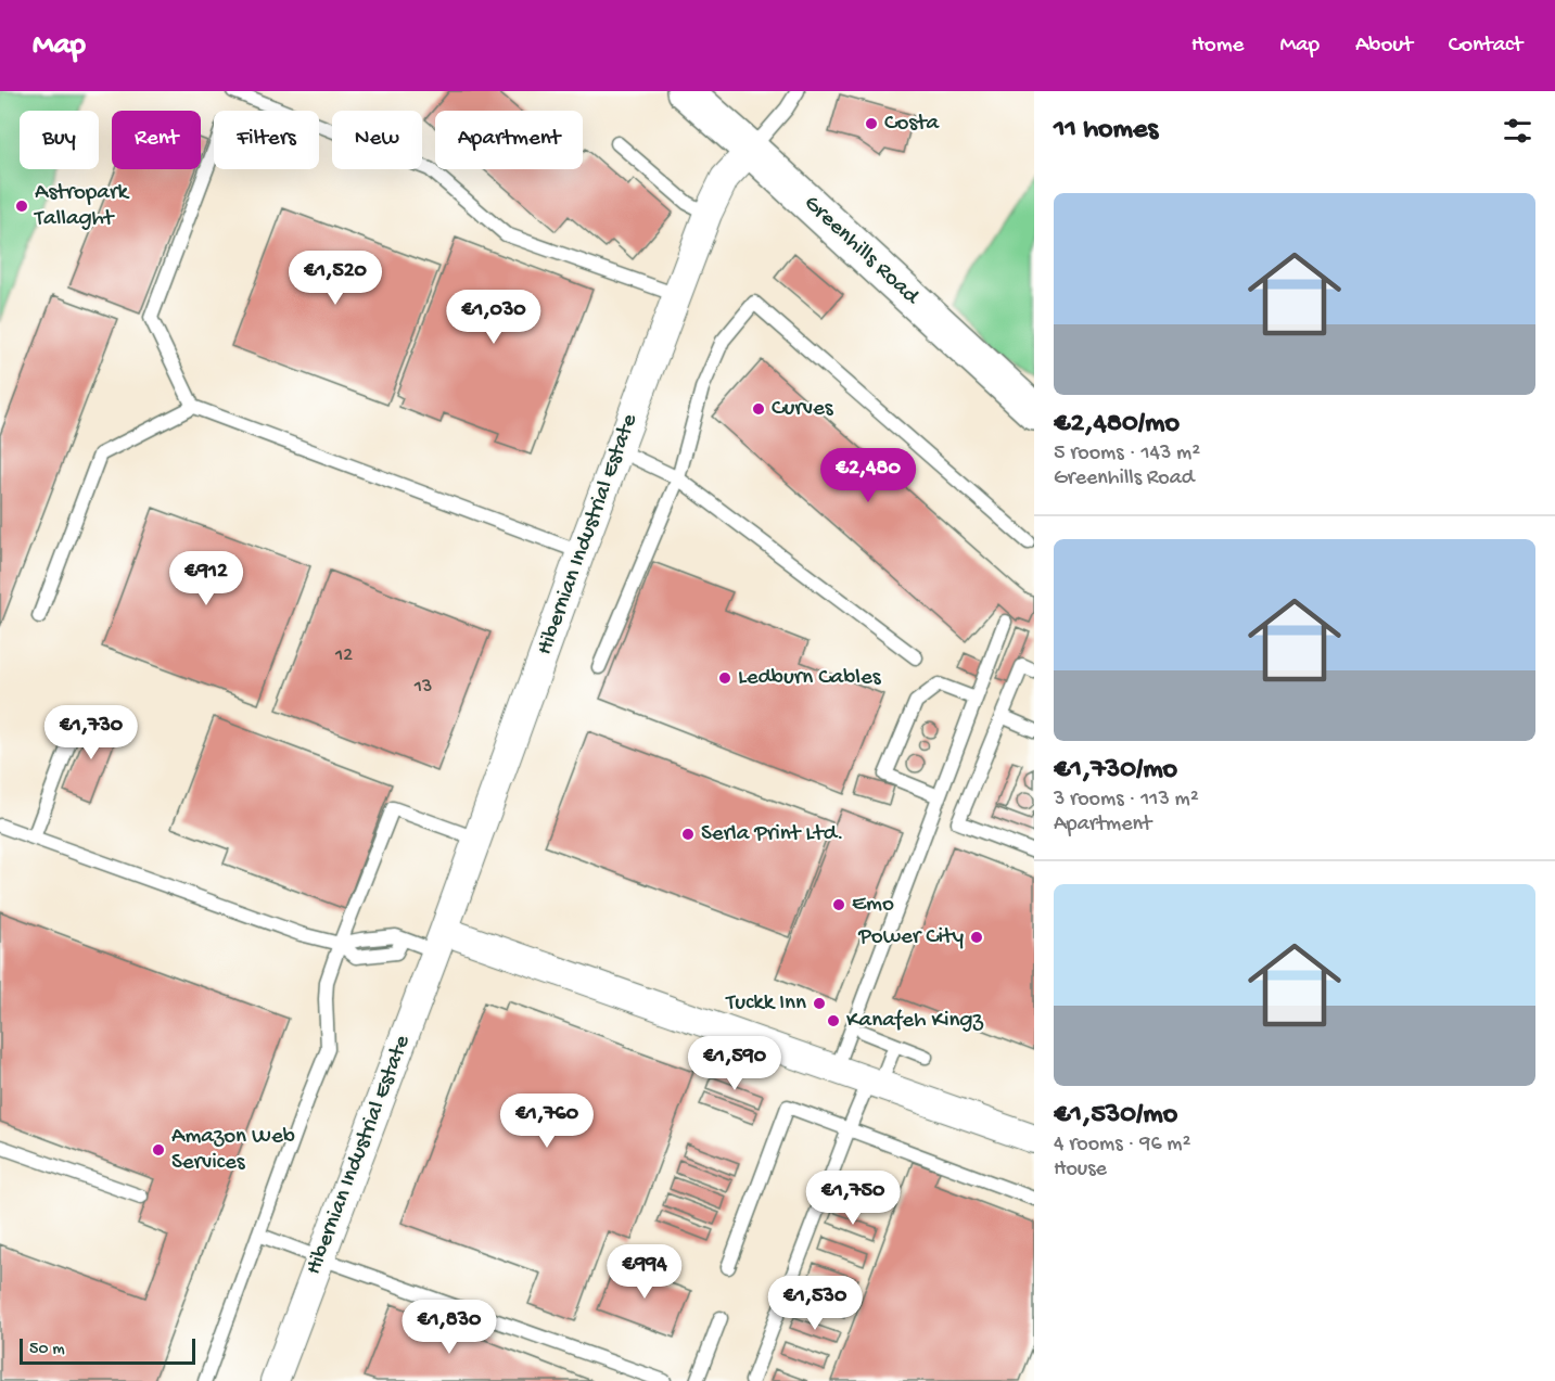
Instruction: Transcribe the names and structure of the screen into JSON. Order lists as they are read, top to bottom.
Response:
{
  "streets": {
    "main road": ["Greenhills Road"],
    "street": ["Hibernian Industrial Estate"]
  },
  "crossings": [
    ["Greenhills Road", "Hibernian Industrial Estate"]
  ],
  "places": [
    "Costa",
    "Astropark Tallaght",
    "Curves",
    "Ledburn Cables",
    "Serla Print Ltd.",
    "Emo",
    "Power City",
    "Tuckk Inn",
    "Kanafeh Kingz",
    "Amazon Web Services"
  ],
  "house_numbers": ["12", "13"],
  "scale_bar": "50 m",
  "page": {
    "header": "Map",
    "nav": [
      "Home",
      "Map",
      "About",
      "Contact"
    ],
    "heading": "11 homes",
    "chip": [
      "Buy",
      "Rent",
      "Filters",
      "New",
      "Apartment"
    ],
    "list": [
      {
        "name": "€2,480/mo",
        "note": "5 rooms · 143 m² · Greenhills Road"
      },
      {
        "name": "€1,730/mo",
        "note": "3 rooms · 113 m² · Apartment"
      },
      {
        "name": "€1,530/mo",
        "note": "4 rooms · 96 m² · House"
      }
    ],
    "price": [
      "€1,520",
      "€1,030",
      "€2,480",
      "€912",
      "€1,730",
      "€1,590",
      "€1,760",
      "€1,750",
      "€994",
      "€1,530",
      "€1,830"
    ],
    "scale": "50 m"
  }
}
